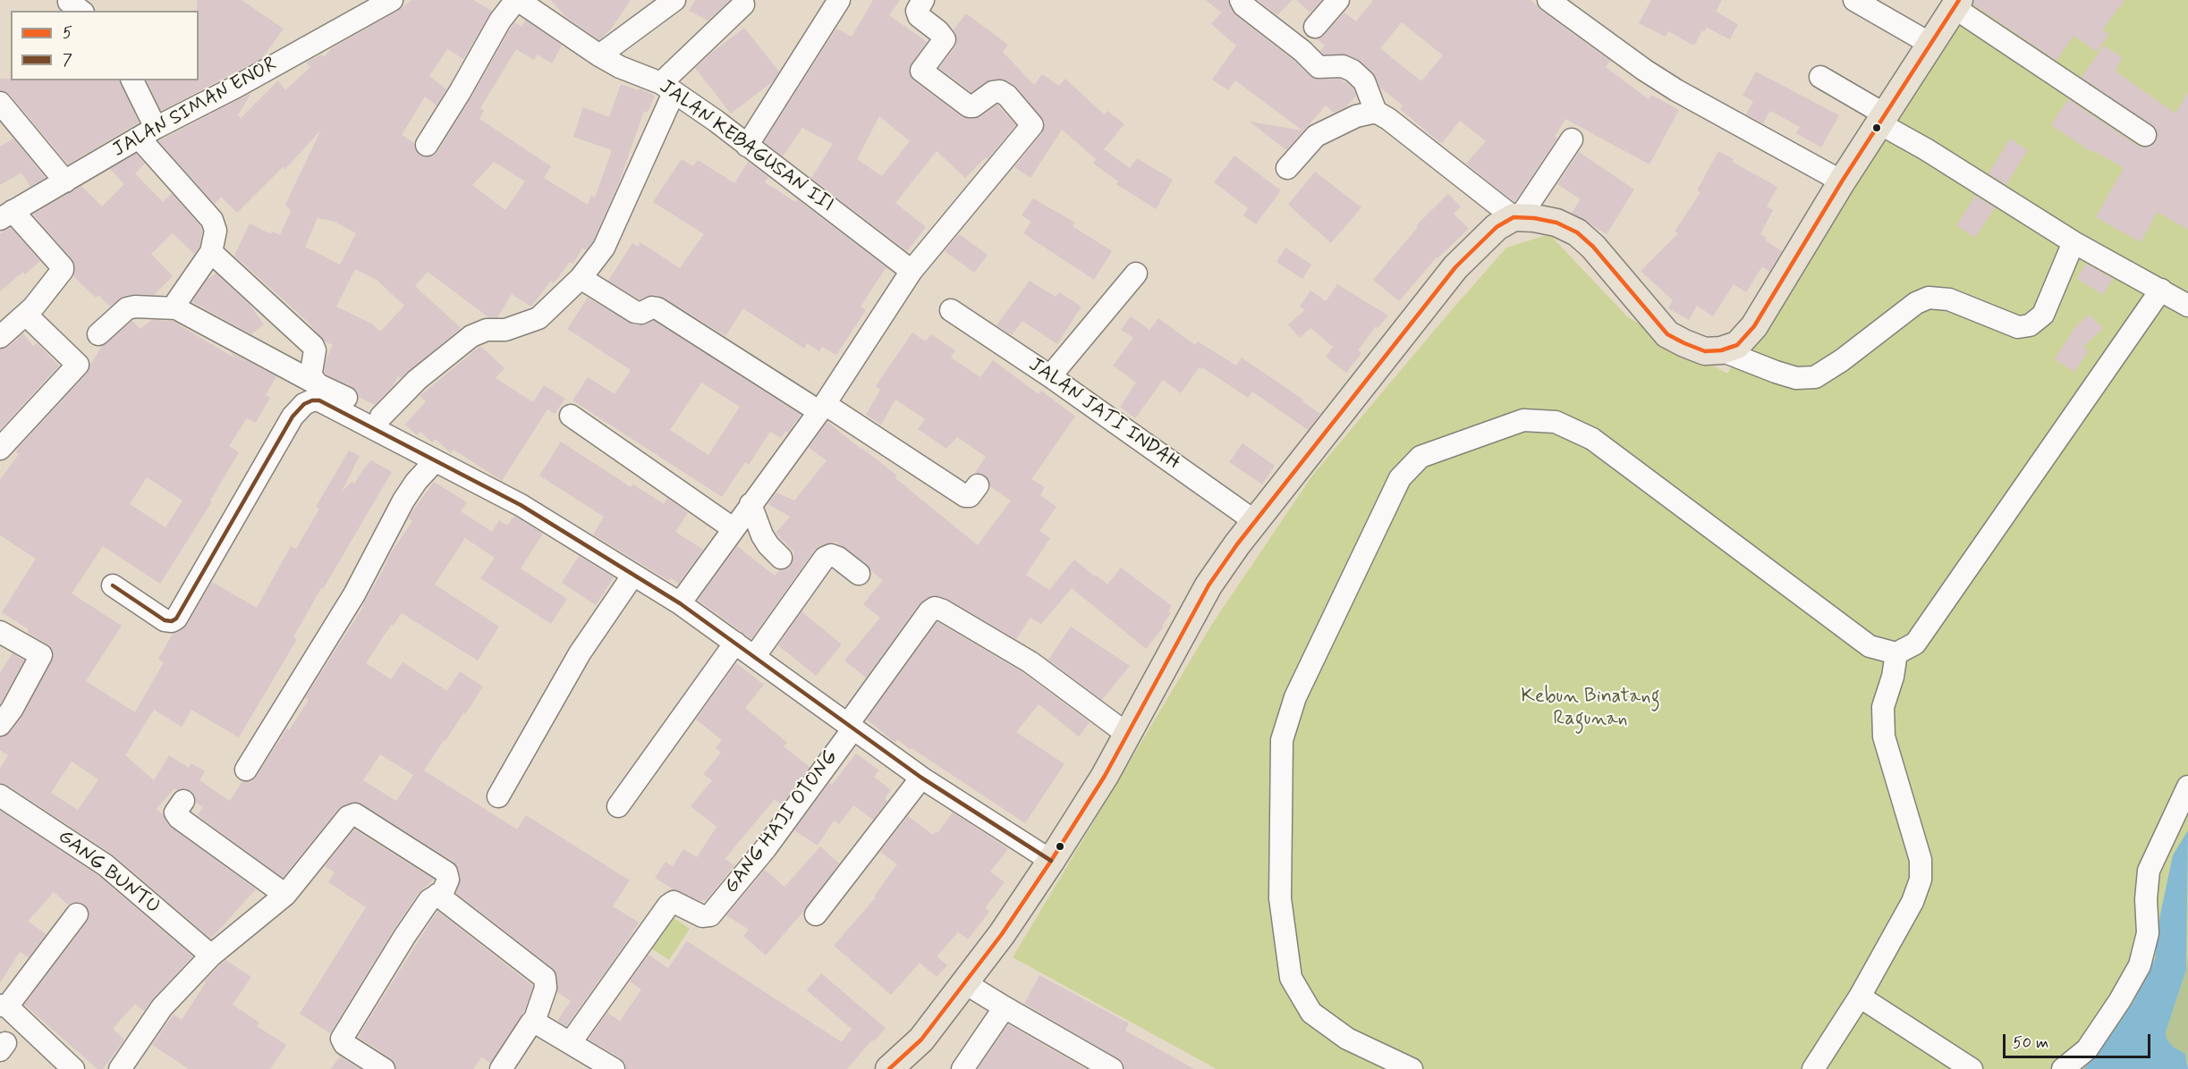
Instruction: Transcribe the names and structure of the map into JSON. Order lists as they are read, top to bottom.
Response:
{
  "streets": {
    "street": [
      "JALAN SIMAN ENOR",
      "JALAN KEBAGUSAN III",
      "JALAN JATI INDAH",
      "GANG HAJI OTONG",
      "GANG BUNTU"
    ]
  },
  "parks": ["Kebun Binatang Ragunan"],
  "lines": ["transit line 5", "transit line 7"],
  "legend": ["5", "7"],
  "scale_bar": "50 m"
}
